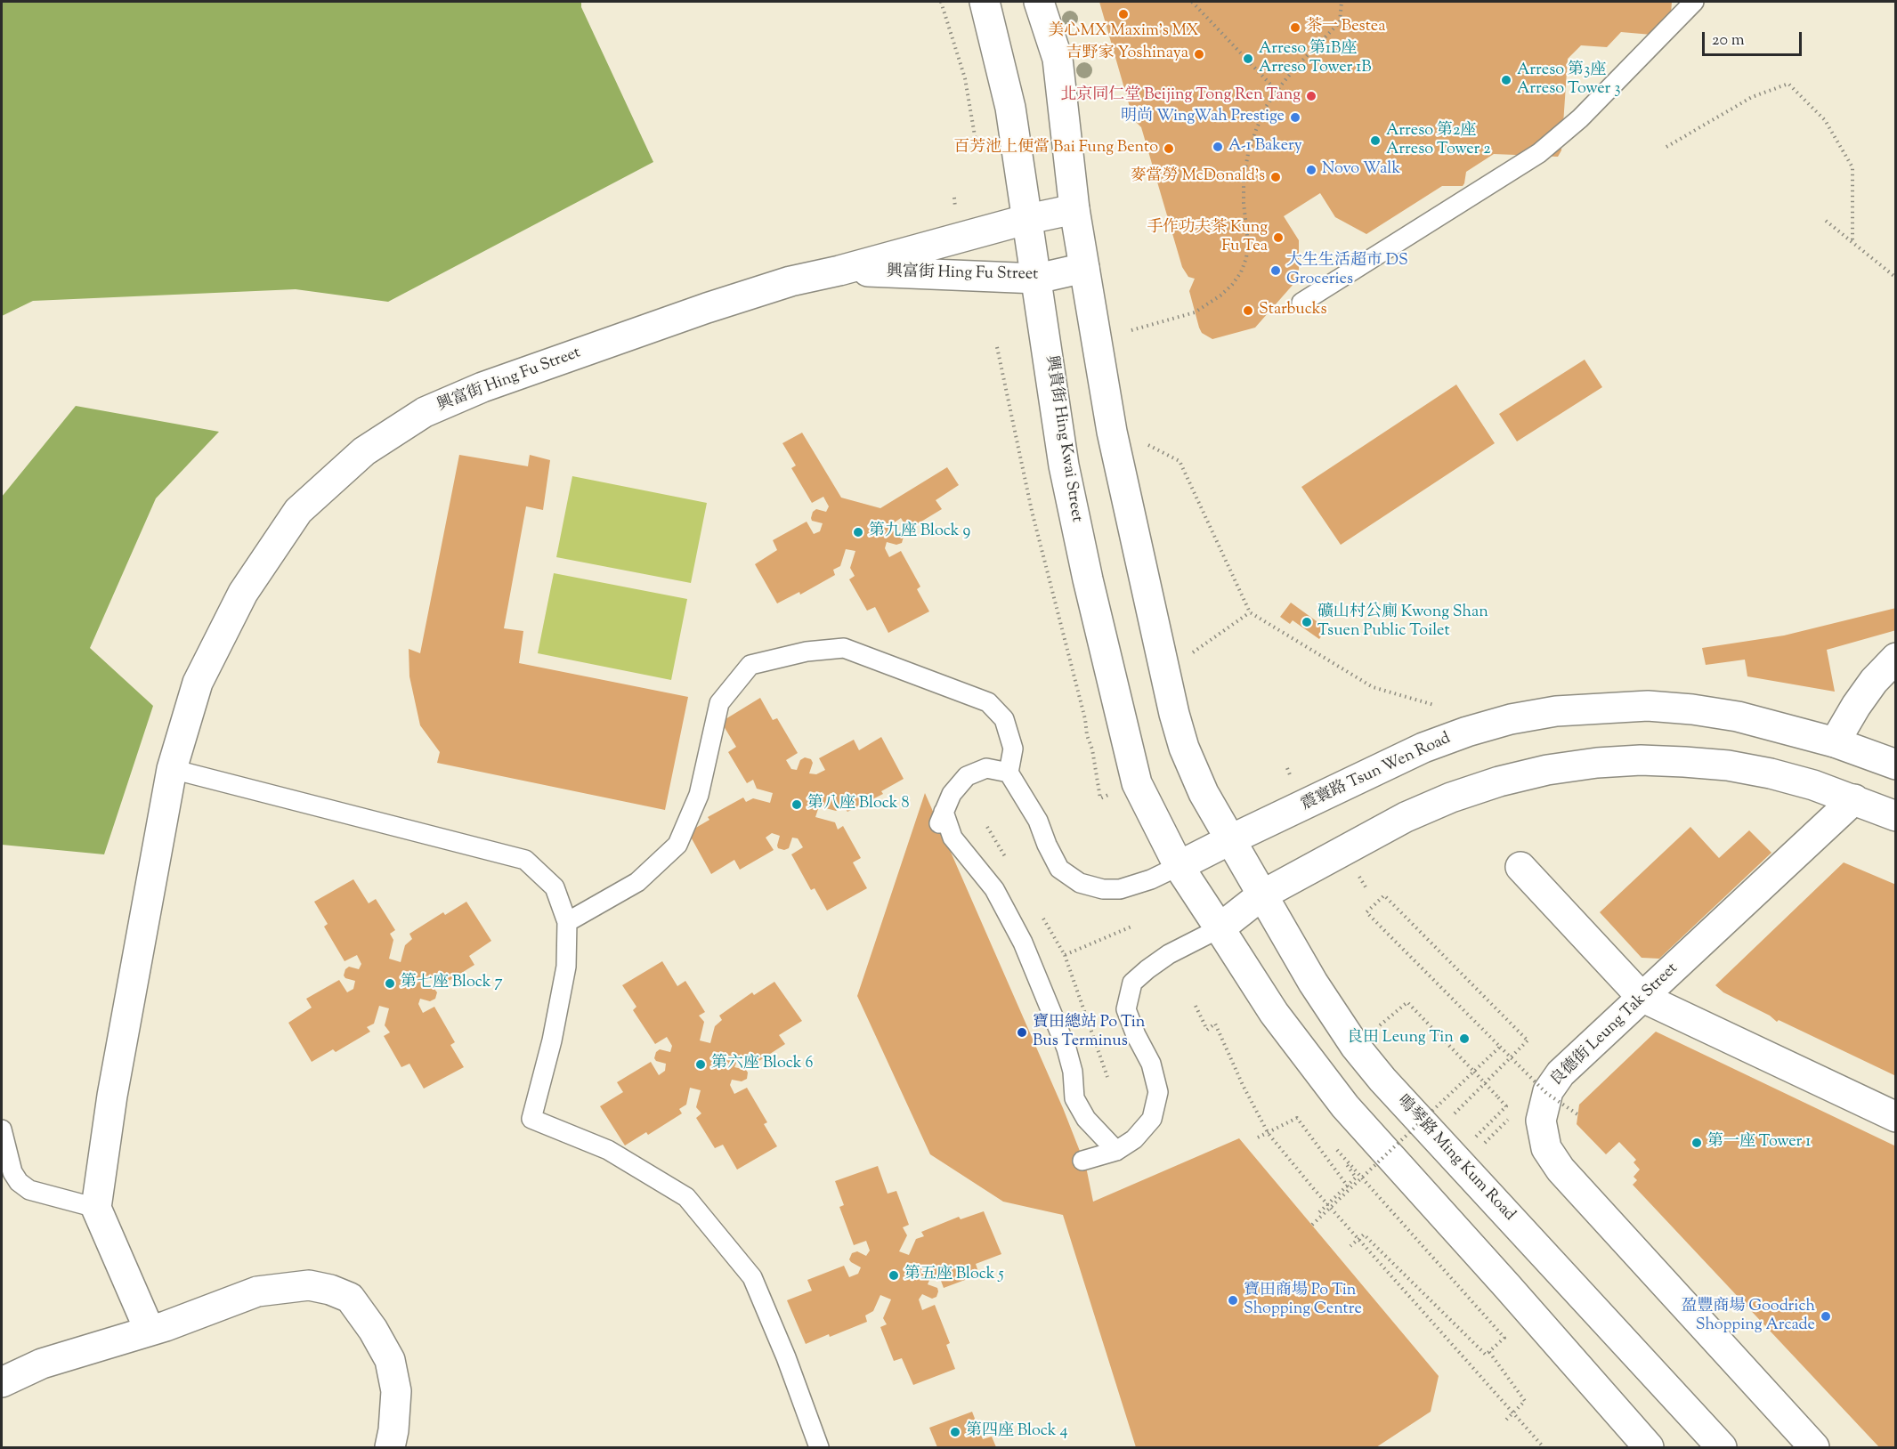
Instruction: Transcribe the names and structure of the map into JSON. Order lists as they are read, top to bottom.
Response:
{
  "streets": {
    "street": [
      "興富街 Hing Fu Street",
      "興貴街 Hing Kwai Street",
      "震寰路 Tsun Wen Road",
      "良德街 Leung Tak Street",
      "鳴琴路 Ming Kum Road"
    ]
  },
  "crossings": [
    ["興富街 Hing Fu Street", "興貴街 Hing Kwai Street"],
    ["興貴街 Hing Kwai Street", "震寰路 Tsun Wen Road"],
    ["震寰路 Tsun Wen Road", "鳴琴路 Ming Kum Road"]
  ],
  "places": [
    "美心MX Maxim's MX",
    "茶一 Bestea",
    "吉野家 Yoshinaya",
    "Arreso 第1B座 Arreso Tower 1B",
    "Arreso 第3座 Arreso Tower 3",
    "北京同仁堂 Beijing Tong Ren Tang",
    "明尚 WingWah Prestige",
    "Arreso 第2座 Arreso Tower 2",
    "A-1 Bakery",
    "百芳池上便當 Bai Fung Bento",
    "Novo Walk",
    "麥當勞 McDonald's",
    "手作功夫茶 Kung Fu Tea",
    "大生生活超市 DS Groceries",
    "Starbucks",
    "第九座 Block 9",
    "礦山村公廁 Kwong Shan Tsuen Public Toilet",
    "第八座 Block 8",
    "第七座 Block 7",
    "寶田總站 Po Tin Bus Terminus",
    "良田 Leung Tin",
    "第六座 Block 6",
    "第一座 Tower 1",
    "第五座 Block 5",
    "寶田商場 Po Tin Shopping Centre",
    "盈豐商場 Goodrich Shopping Arcade",
    "第四座 Block 4"
  ],
  "scale_bar": "20 m"
}
